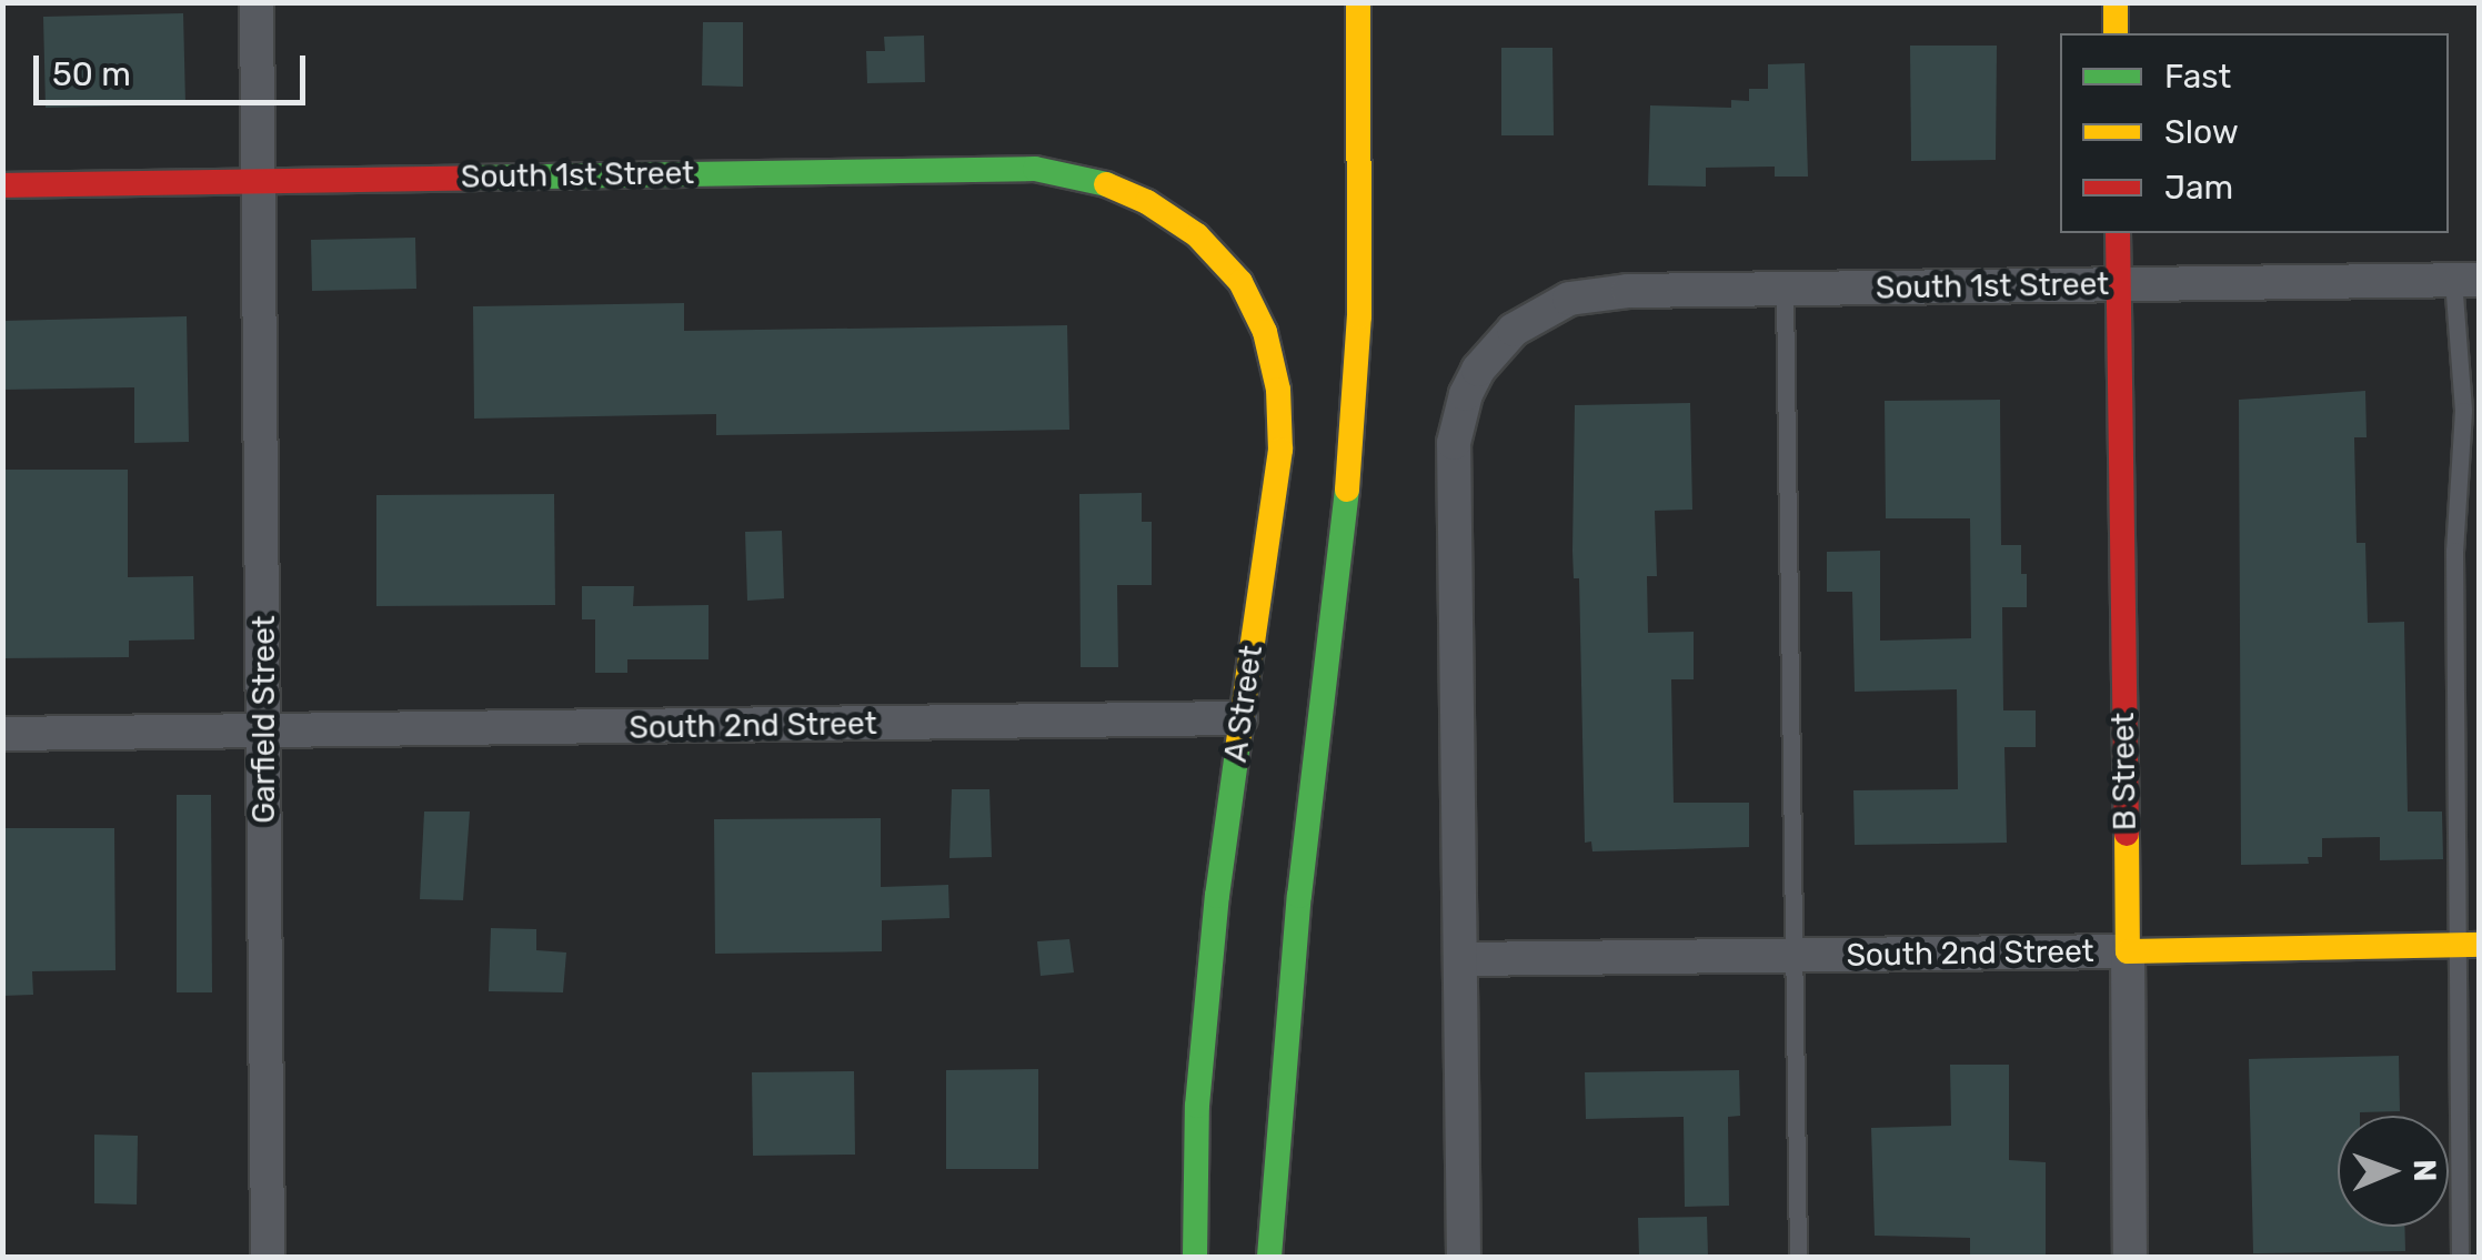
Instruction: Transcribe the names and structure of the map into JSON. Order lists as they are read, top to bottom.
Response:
{
  "streets": {
    "street": [
      "South 1st Street",
      "A Street",
      "Garfield Street",
      "South 2nd Street",
      "B Street"
    ]
  },
  "crossings": [
    ["South 1st Street", "A Street"],
    ["South 1st Street", "Garfield Street"],
    ["South 1st Street", "South 2nd Street"],
    ["South 1st Street", "B Street"],
    ["A Street", "South 2nd Street"],
    ["Garfield Street", "South 2nd Street"],
    ["South 2nd Street", "B Street"]
  ],
  "legend": ["Fast", "Slow", "Jam"],
  "scale_bar": "50 m",
  "north": "right"
}
